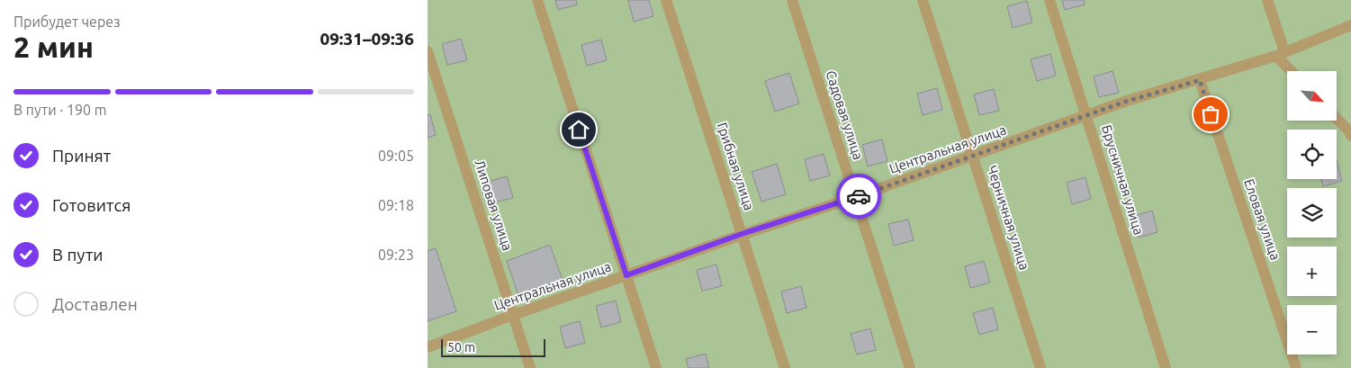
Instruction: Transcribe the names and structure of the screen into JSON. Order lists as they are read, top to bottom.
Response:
{
  "streets": {
    "street": [
      "Садовая улица",
      "Центральная улица",
      "Грибная улица",
      "Брусничная улица",
      "Липовая улица",
      "Черничная улица",
      "Еловая улица"
    ]
  },
  "crossings": [
    ["Садовая улица", "Центральная улица"],
    ["Центральная улица", "Грибная улица"],
    ["Центральная улица", "Брусничная улица"],
    ["Центральная улица", "Липовая улица"],
    ["Центральная улица", "Черничная улица"],
    ["Центральная улица", "Еловая улица"]
  ],
  "scale_bar": "50 m",
  "north": "bottom right",
  "page": {
    "heading": ["2 мин", "Прибудет через", "09:31–09:36"],
    "map_buttons": ["+", "−"],
    "bar": "В пути · 190 m",
    "list": [
      ["Принят", "09:05"],
      ["Готовится", "09:18"],
      ["В пути", "09:23"],
      "Доставлен"
    ],
    "scale": "50 m"
  }
}
